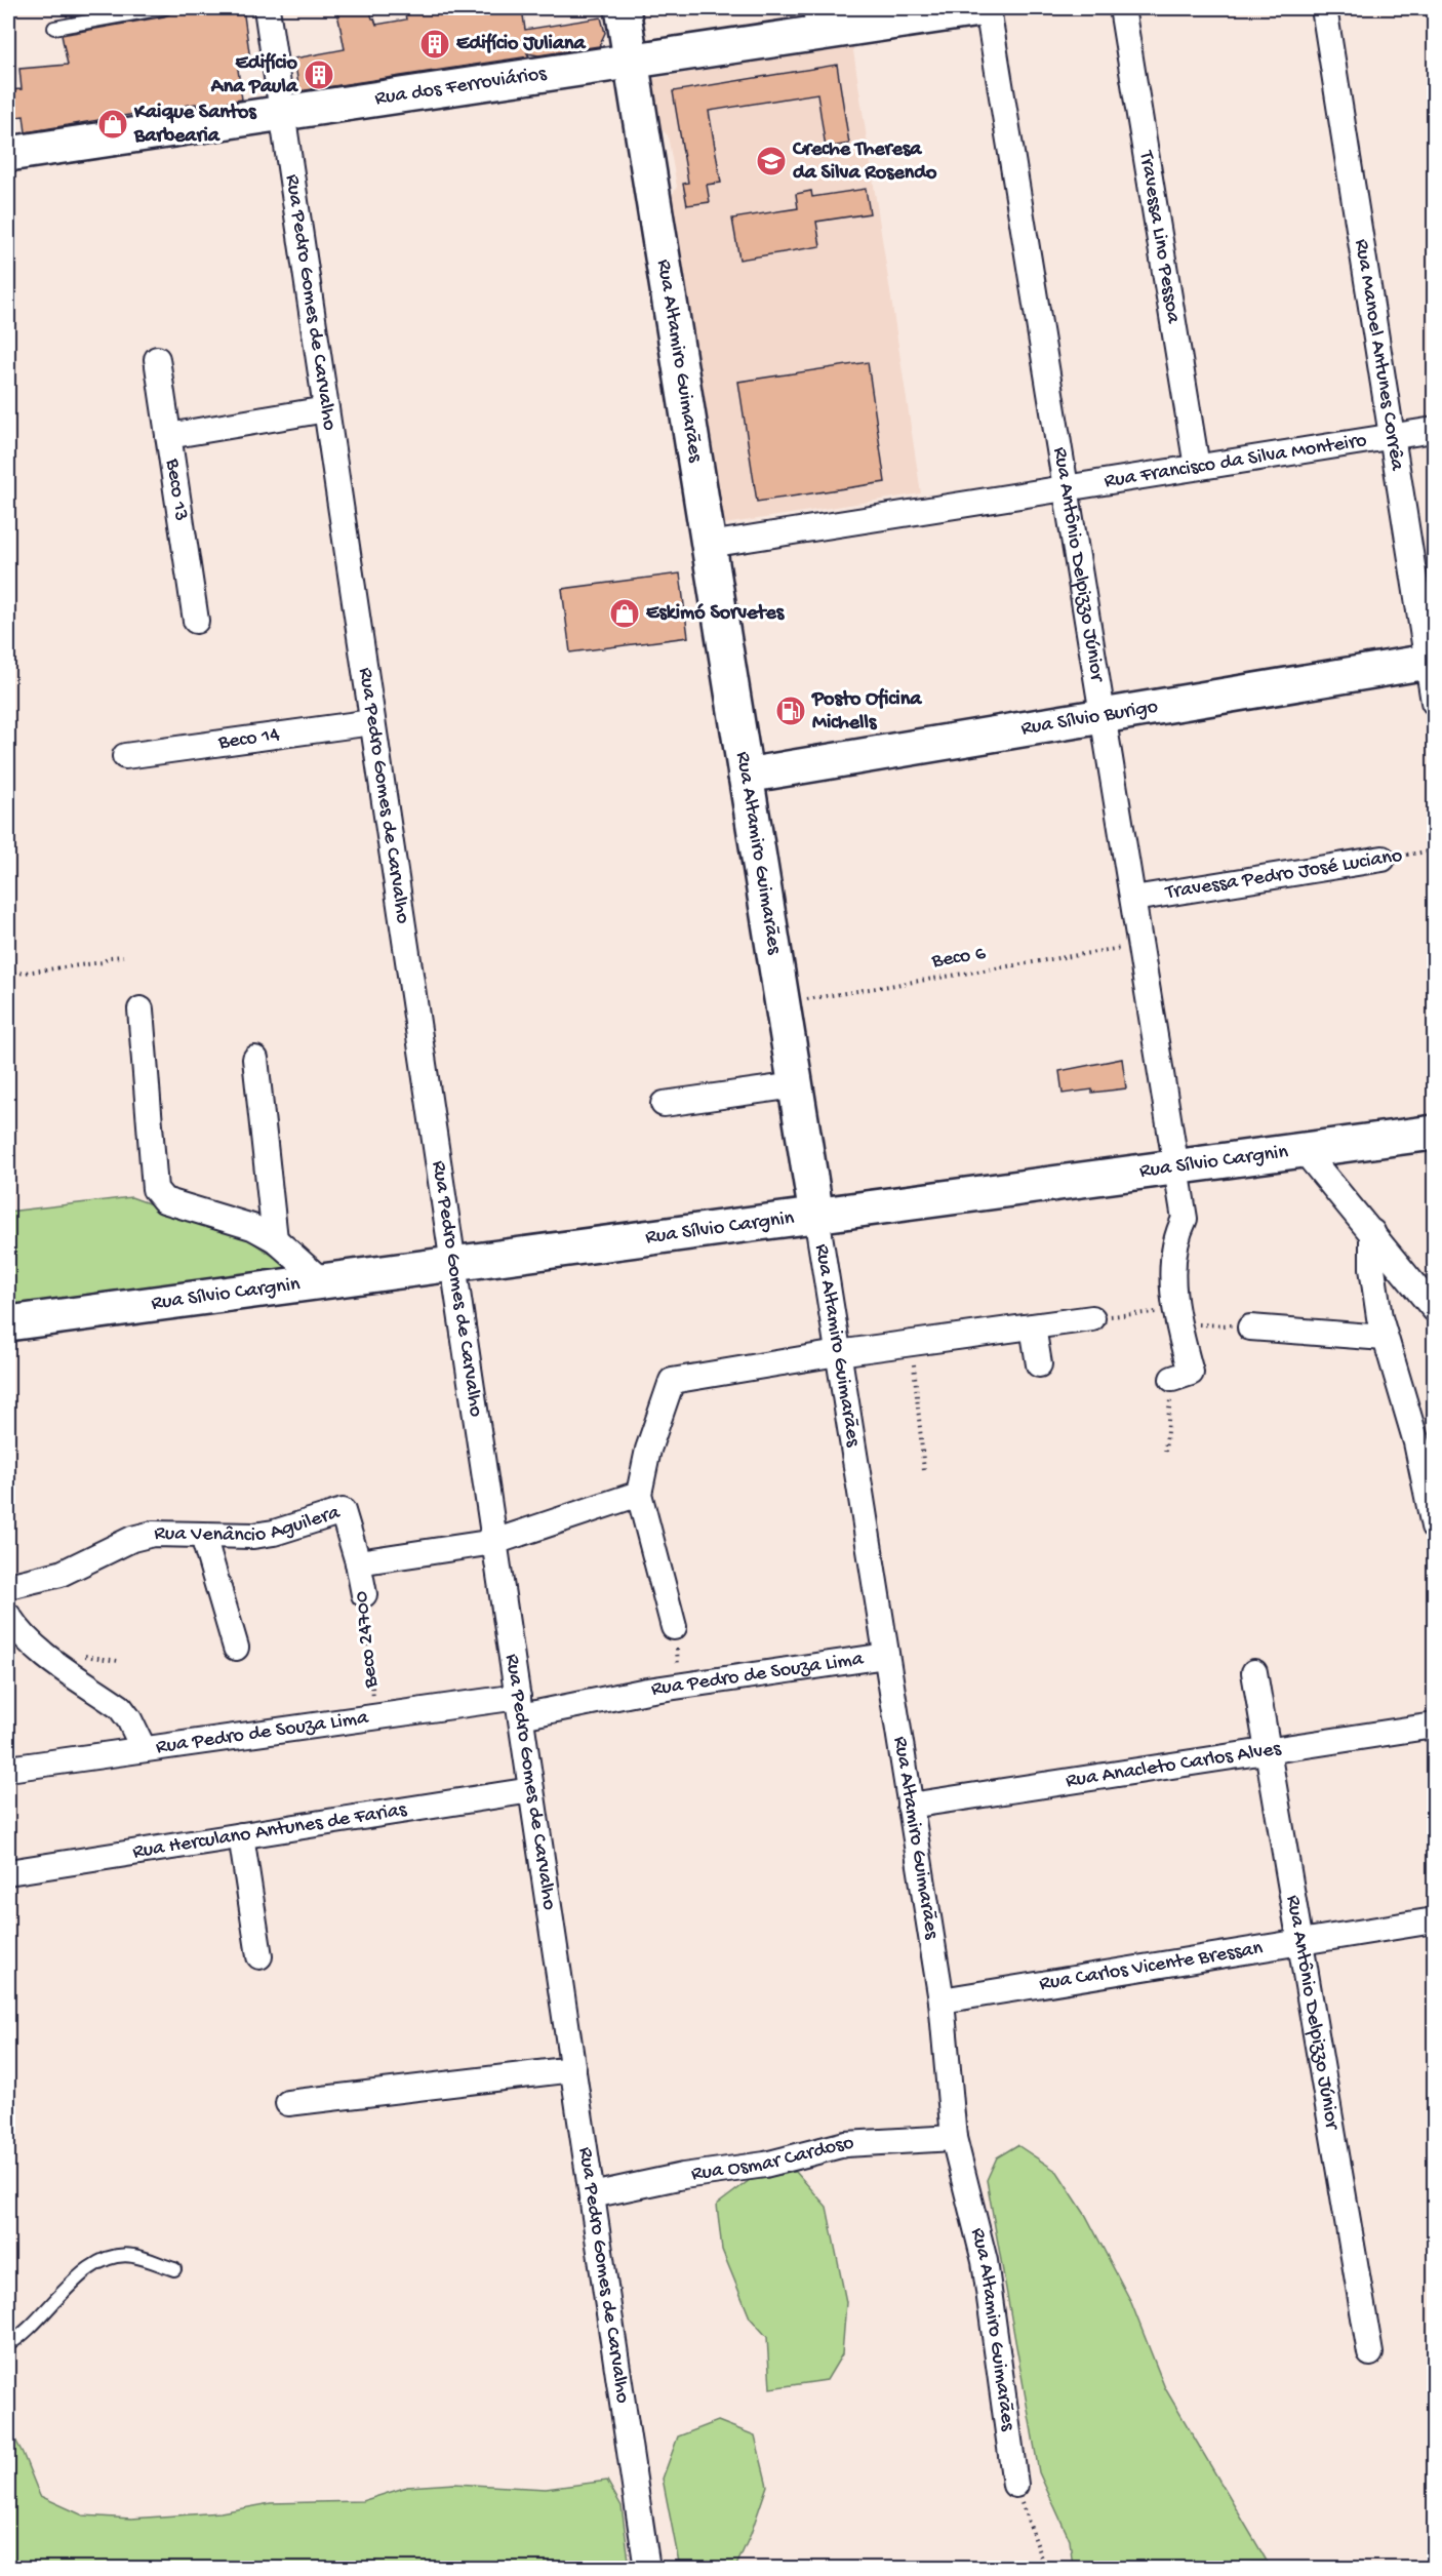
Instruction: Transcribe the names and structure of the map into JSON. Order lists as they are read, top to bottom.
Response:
{
  "streets": {
    "street": [
      "Rua dos Ferroviários",
      "Travessa Lino Pessoa",
      "Rua Pedro Gomes de Carvalho",
      "Rua Manoel Antunes Corrêa",
      "Rua Altamiro Guimarães",
      "Rua Francisco da Silva Monteiro",
      "Beco 13",
      "Rua Antônio Delpizzo Júnior",
      "Rua Sílvio Burigo",
      "Beco 14",
      "Travessa Pedro José Luciano",
      "Rua Sílvio Cargnin",
      "Rua Venâncio Aguilera",
      "Beco 24700",
      "Rua Pedro de Souza Lima",
      "Rua Anacleto Carlos Alves",
      "Rua Herculano Antunes de Farias",
      "Rua Carlos Vicente Bressan",
      "Rua Osmar Cardoso"
    ],
    "path": ["Beco 6"]
  },
  "crossings": [
    ["Rua dos Ferroviários", "Rua Pedro Gomes de Carvalho"],
    ["Rua dos Ferroviários", "Rua Altamiro Guimarães"],
    ["Rua dos Ferroviários", "Rua Antônio Delpizzo Júnior"],
    ["Travessa Lino Pessoa", "Rua Francisco da Silva Monteiro"],
    ["Rua Pedro Gomes de Carvalho", "Beco 14"],
    ["Rua Pedro Gomes de Carvalho", "Rua Sílvio Cargnin"],
    ["Rua Pedro Gomes de Carvalho", "Rua Pedro de Souza Lima"],
    ["Rua Pedro Gomes de Carvalho", "Rua Herculano Antunes de Farias"],
    ["Rua Pedro Gomes de Carvalho", "Rua Osmar Cardoso"],
    ["Rua Manoel Antunes Corrêa", "Rua Francisco da Silva Monteiro"],
    ["Rua Manoel Antunes Corrêa", "Rua Sílvio Burigo"],
    ["Rua Altamiro Guimarães", "Rua Francisco da Silva Monteiro"],
    ["Rua Altamiro Guimarães", "Rua Sílvio Burigo"],
    ["Rua Altamiro Guimarães", "Beco 6"],
    ["Rua Altamiro Guimarães", "Rua Sílvio Cargnin"],
    ["Rua Altamiro Guimarães", "Rua Pedro de Souza Lima"],
    ["Rua Altamiro Guimarães", "Rua Anacleto Carlos Alves"],
    ["Rua Altamiro Guimarães", "Rua Carlos Vicente Bressan"],
    ["Rua Altamiro Guimarães", "Rua Osmar Cardoso"],
    ["Rua Francisco da Silva Monteiro", "Rua Antônio Delpizzo Júnior"],
    ["Rua Antônio Delpizzo Júnior", "Rua Sílvio Burigo"],
    ["Rua Antônio Delpizzo Júnior", "Travessa Pedro José Luciano"],
    ["Rua Antônio Delpizzo Júnior", "Beco 6"],
    ["Rua Antônio Delpizzo Júnior", "Rua Sílvio Cargnin"],
    ["Rua Antônio Delpizzo Júnior", "Rua Anacleto Carlos Alves"],
    ["Rua Antônio Delpizzo Júnior", "Rua Carlos Vicente Bressan"],
    ["Rua Venâncio Aguilera", "Beco 24700"],
    ["Beco 24700", "Rua Pedro de Souza Lima"]
  ],
  "places": {
    "building": ["Edifício Juliana", "Edifício Ana Paula"],
    "shop": ["Kaique Santos Barbearia", "Eskimó Sorvetes"],
    "school or university": ["Creche Theresa da Silva Rosendo"],
    "fuel station": ["Posto Oficina Michells"]
  }
}
